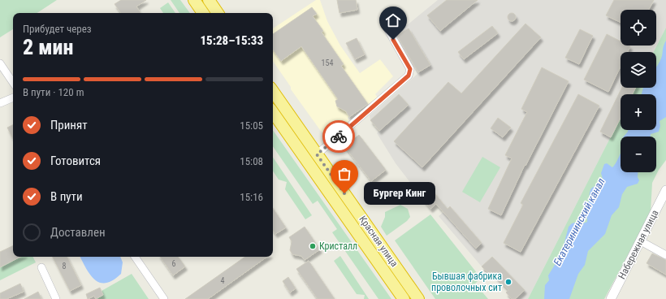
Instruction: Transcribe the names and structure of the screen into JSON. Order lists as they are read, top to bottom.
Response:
{
  "streets": {
    "highway": ["Красная улица"],
    "street": ["Набережная улица"]
  },
  "water": ["Екатерининский канал"],
  "places": ["Бургер Кинг", "Кристалл", "Бывшая фабрика проволочных сит"],
  "house_numbers": [
    "154",
    "6",
    "8",
    "4"
  ],
  "page": {
    "map_buttons": ["+", "−"],
    "heading": ["2 мин", "Прибудет через", "15:28–15:33"],
    "bar": "В пути · 120 m",
    "list": [
      ["Принят", "15:05"],
      ["Готовится", "15:08"],
      ["В пути", "15:16"],
      "Доставлен"
    ],
    "bubble": "Бургер Кинг"
  }
}
